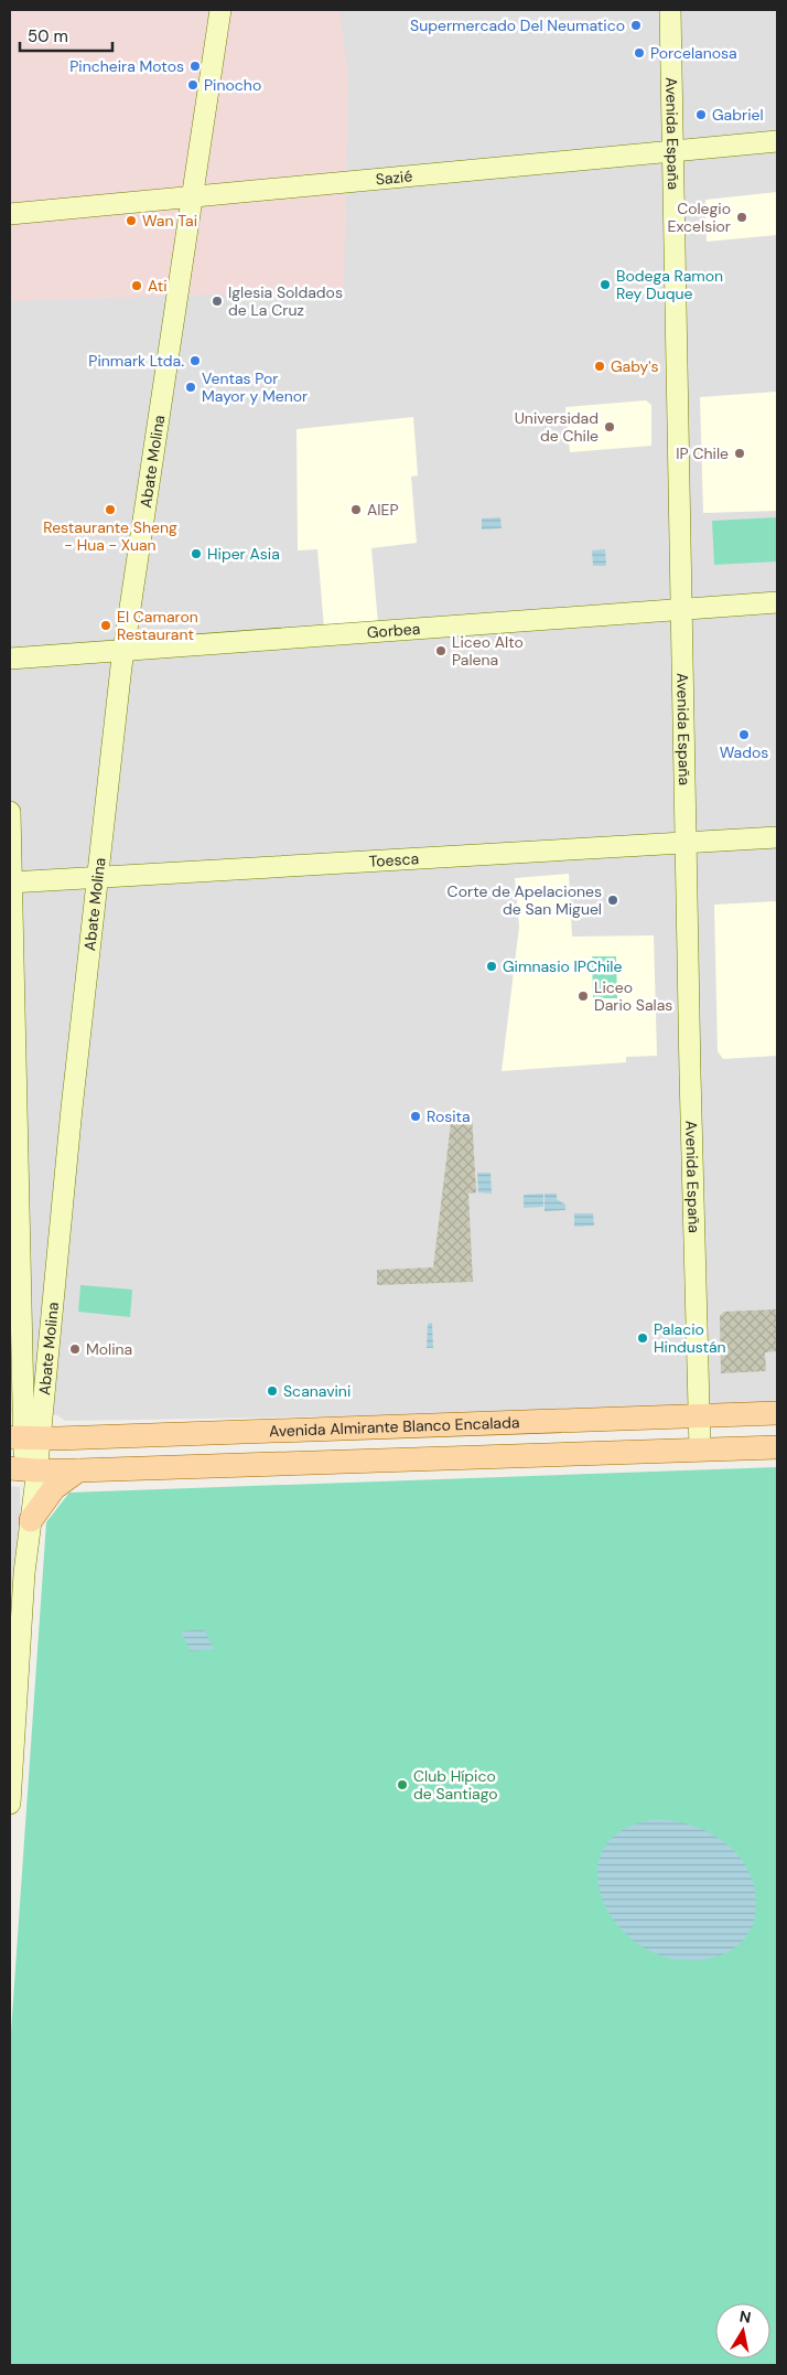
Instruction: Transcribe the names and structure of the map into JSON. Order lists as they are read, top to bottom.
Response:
{
  "streets": {
    "main road": ["Avenida Almirante Blanco Encalada"],
    "street": [
      "Avenida España",
      "Sazié",
      "Abate Molina",
      "Gorbea",
      "Toesca"
    ]
  },
  "crossings": [
    ["Avenida España", "Sazié"],
    ["Avenida España", "Gorbea"],
    ["Avenida España", "Toesca"],
    ["Avenida España", "Avenida Almirante Blanco Encalada"],
    ["Sazié", "Abate Molina"],
    ["Abate Molina", "Gorbea"],
    ["Abate Molina", "Toesca"],
    ["Abate Molina", "Avenida Almirante Blanco Encalada"]
  ],
  "places": [
    "Supermercado Del Neumatico",
    "Porcelanosa",
    "Pincheira Motos",
    "Pinocho",
    "Gabriel",
    "Colegio Excelsior",
    "Wan Tai",
    "Bodega Ramon Rey Duque",
    "Ati",
    "Iglesia Soldados de La Cruz",
    "Pinmark Ltda.",
    "Gaby's",
    "Ventas Por Mayor y Menor",
    "Universidad de Chile",
    "IP Chile",
    "Restaurante Sheng - Hua - Xuan",
    "AIEP",
    "Hiper Asia",
    "El Camaron Restaurant",
    "Liceo Alto Palena",
    "Wados",
    "Corte de Apelaciones de San Miguel",
    "Gimnasio IPChile",
    "Liceo Dario Salas",
    "Rosita",
    "Palacio Hindustán",
    "Molina",
    "Scanavini",
    "Club Hípico de Santiago"
  ],
  "scale_bar": "50 m",
  "north": "top"
}
